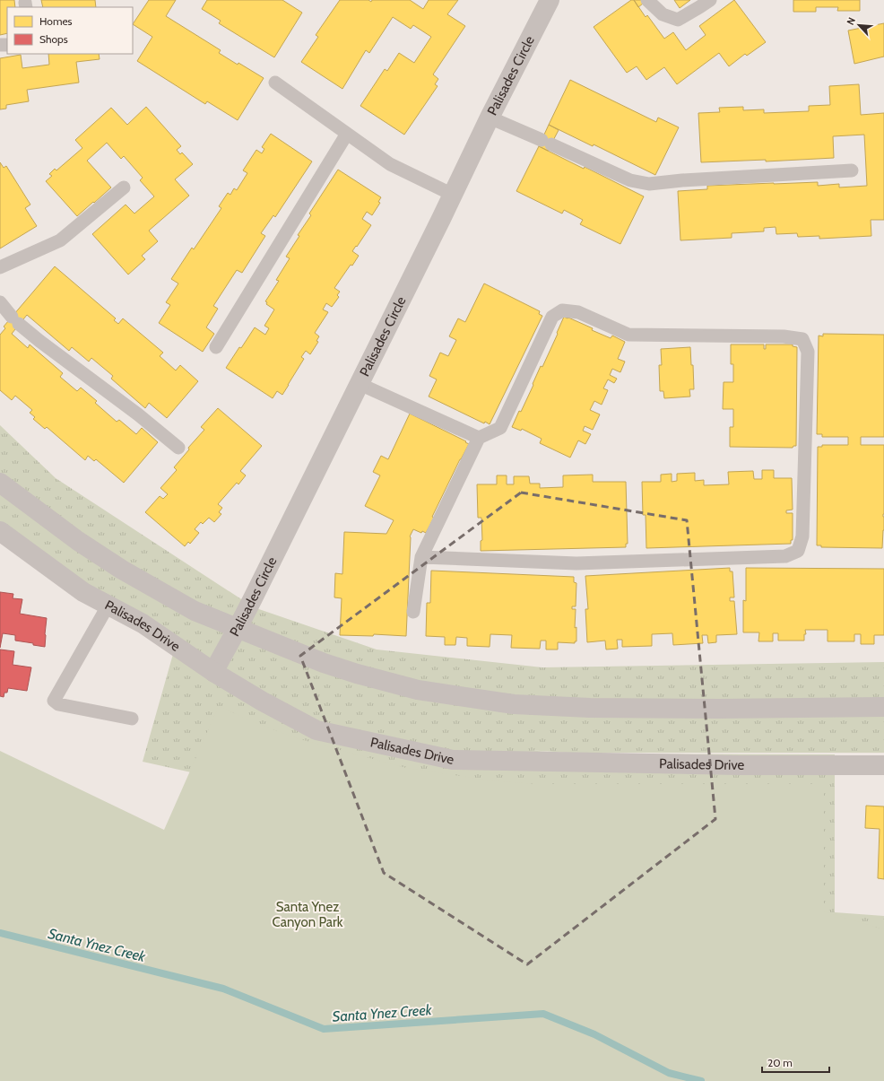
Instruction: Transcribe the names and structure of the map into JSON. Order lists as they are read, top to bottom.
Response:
{
  "streets": {
    "street": ["Palisades Circle", "Palisades Drive"]
  },
  "crossings": [
    ["Palisades Circle", "Palisades Drive"]
  ],
  "water": ["Santa Ynez Creek"],
  "parks": ["Santa Ynez Canyon Park"],
  "legend": ["Homes", "Shops"],
  "scale_bar": "20 m",
  "north": "top left"
}
